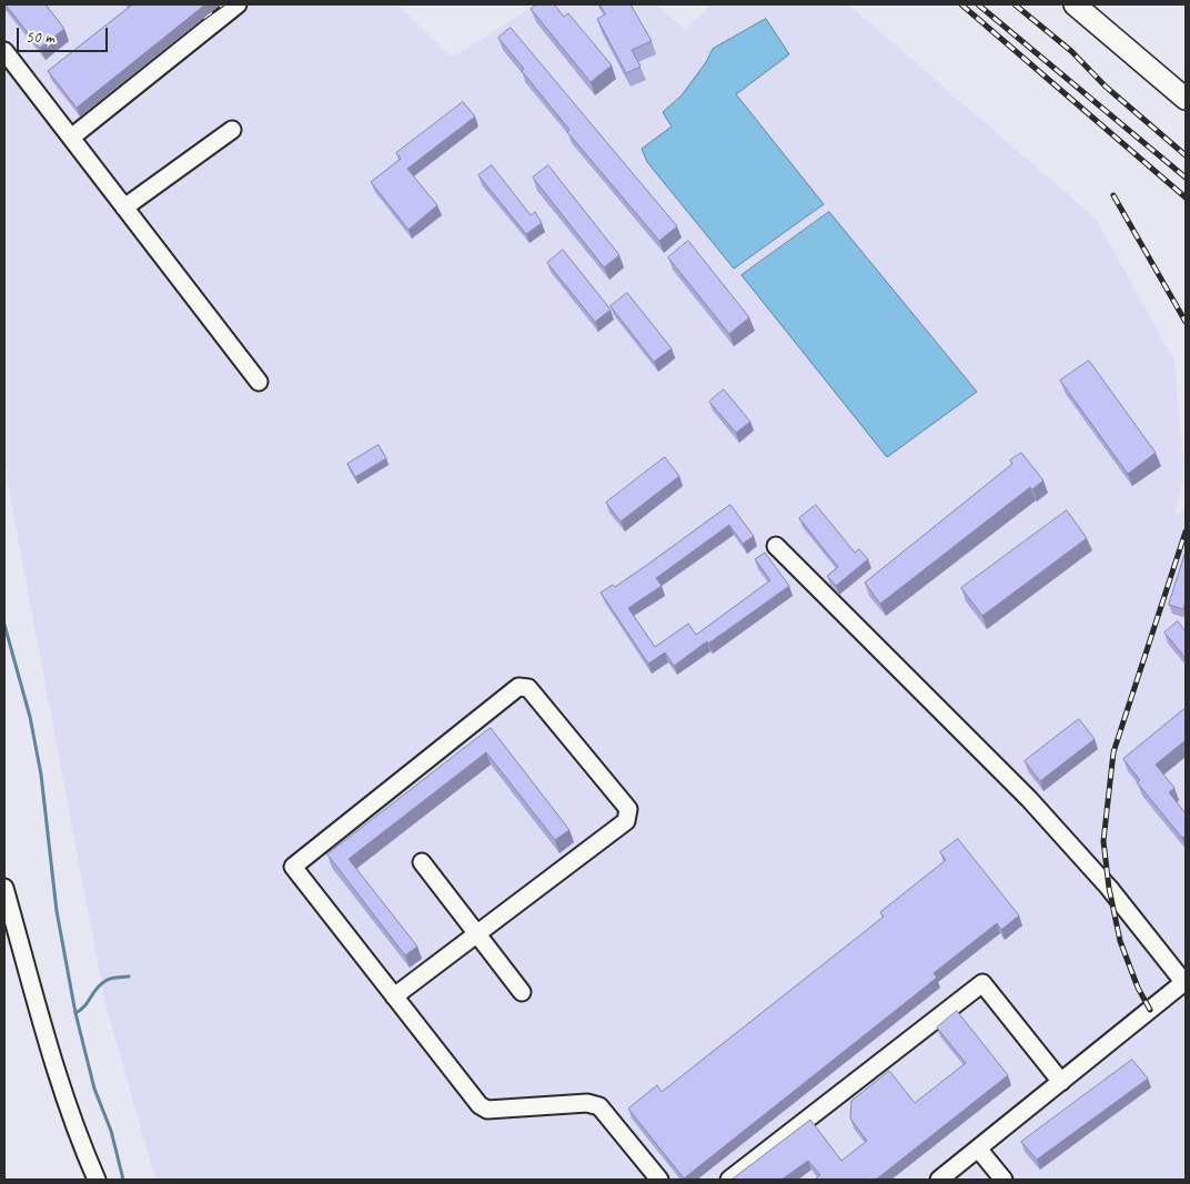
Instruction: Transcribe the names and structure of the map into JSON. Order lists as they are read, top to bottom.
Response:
{
  "scale_bar": "50 m"
}
